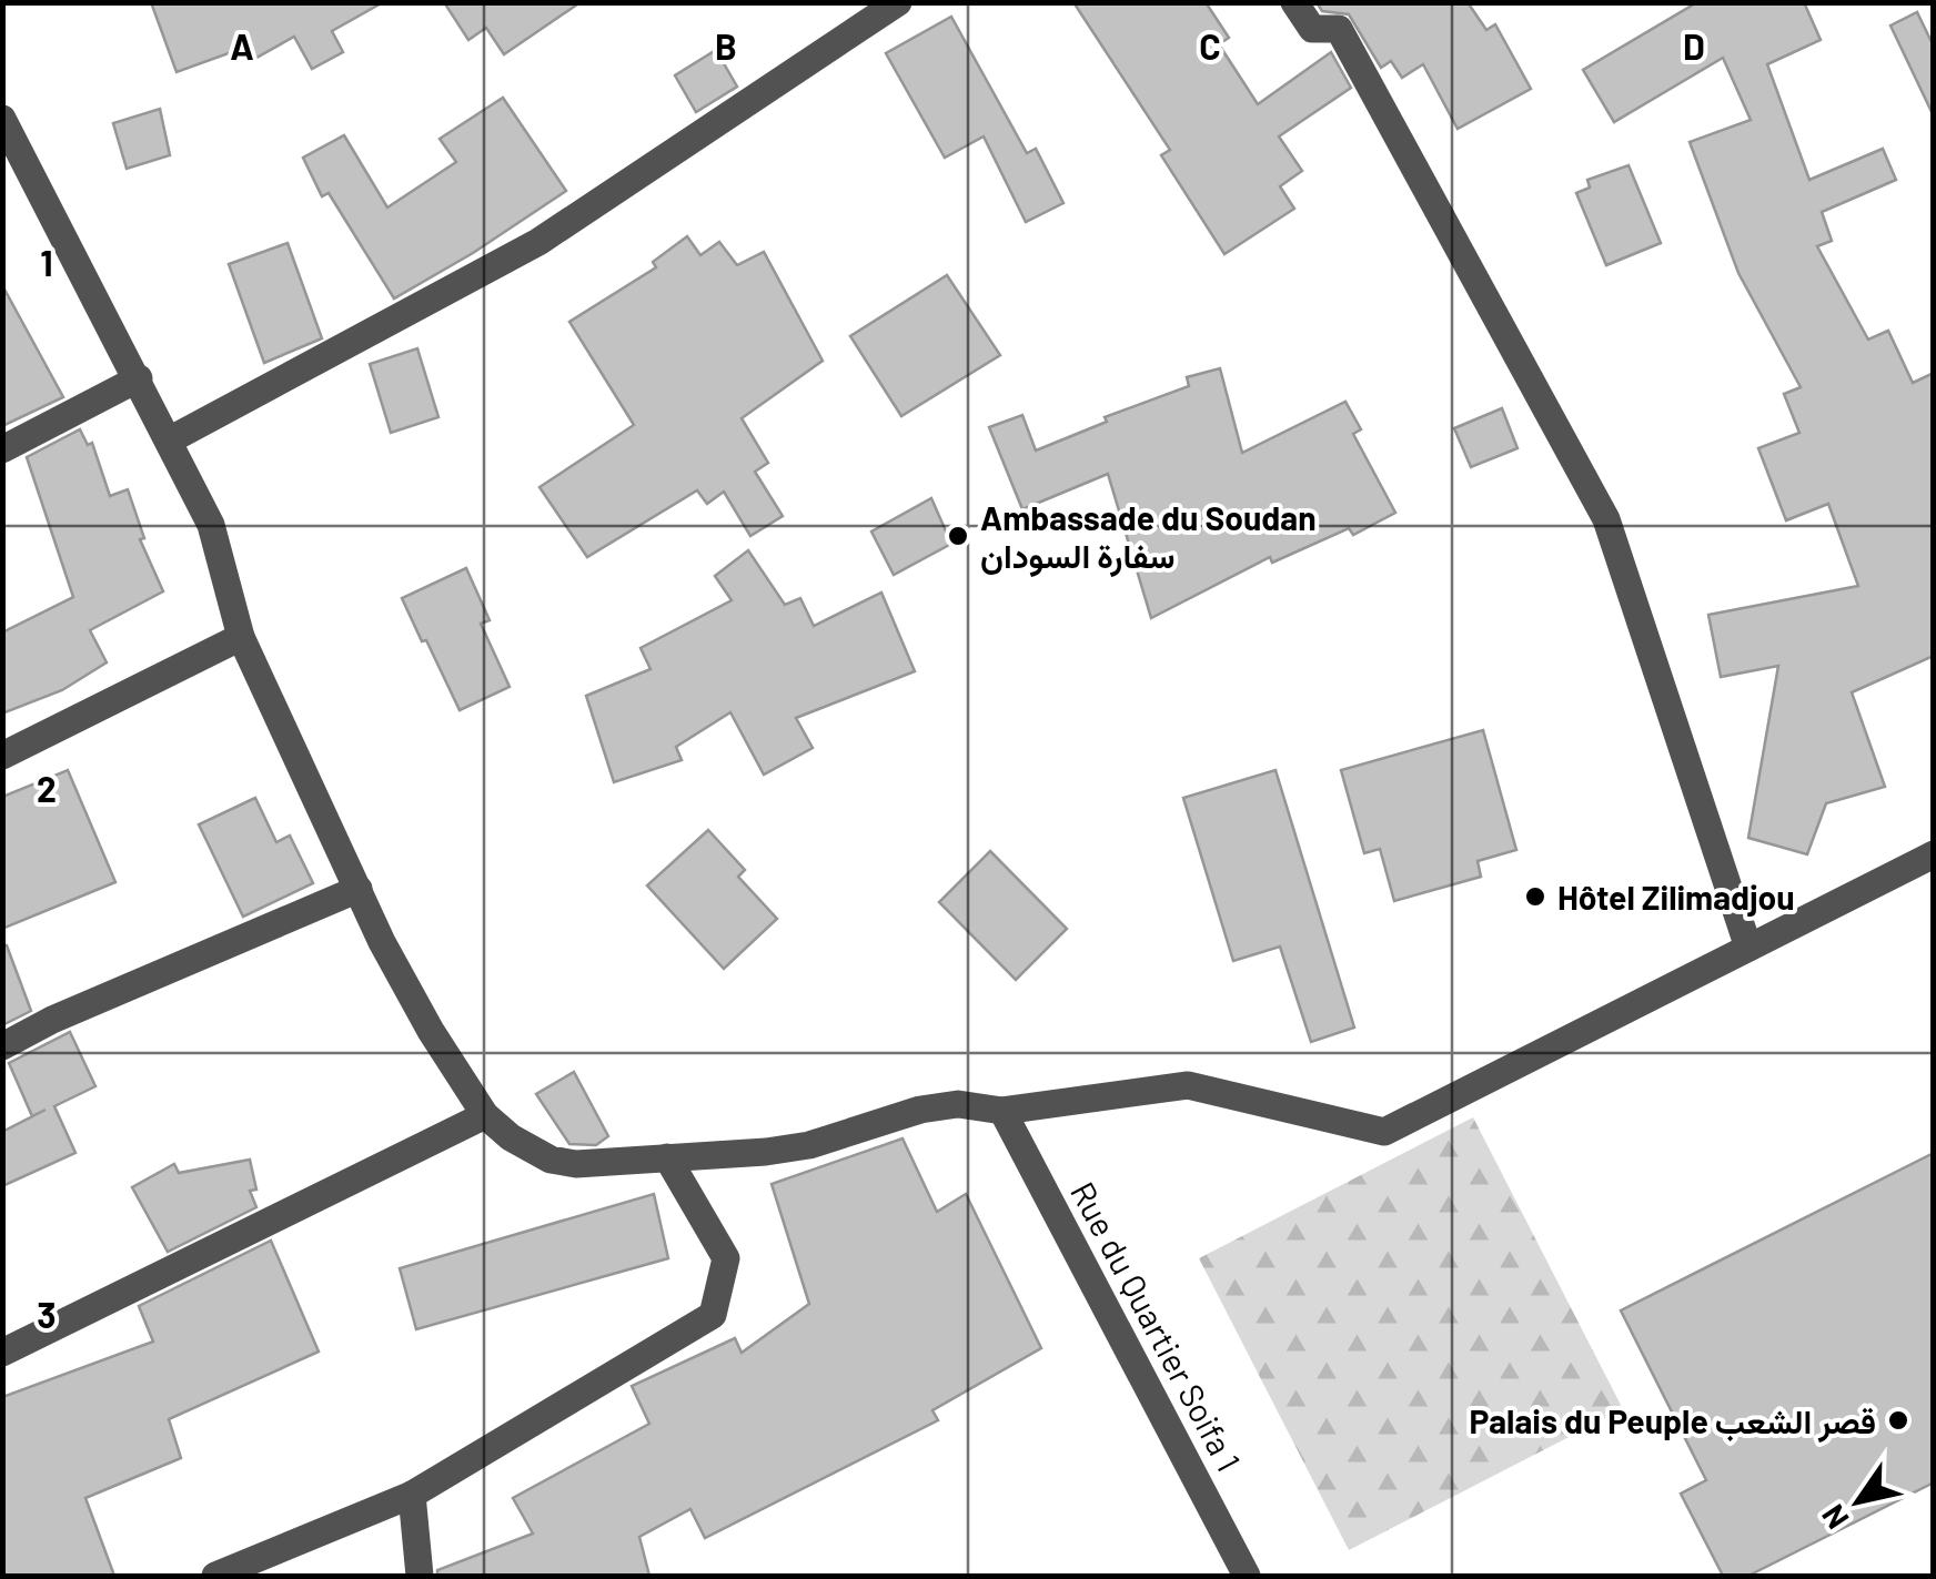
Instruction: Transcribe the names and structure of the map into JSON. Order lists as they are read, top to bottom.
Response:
{
  "streets": {
    "street": ["Rue du Quartier Soifa 1"]
  },
  "places": ["Ambassade du Soudan سفارة السودان", "Hôtel Zilimadjou", "Palais du Peuple قصر الشعب"],
  "north": "bottom left",
  "grid": {
    "columns": [
      "A",
      "B",
      "C",
      "D"
    ],
    "rows": ["1", "2", "3"]
  }
}
